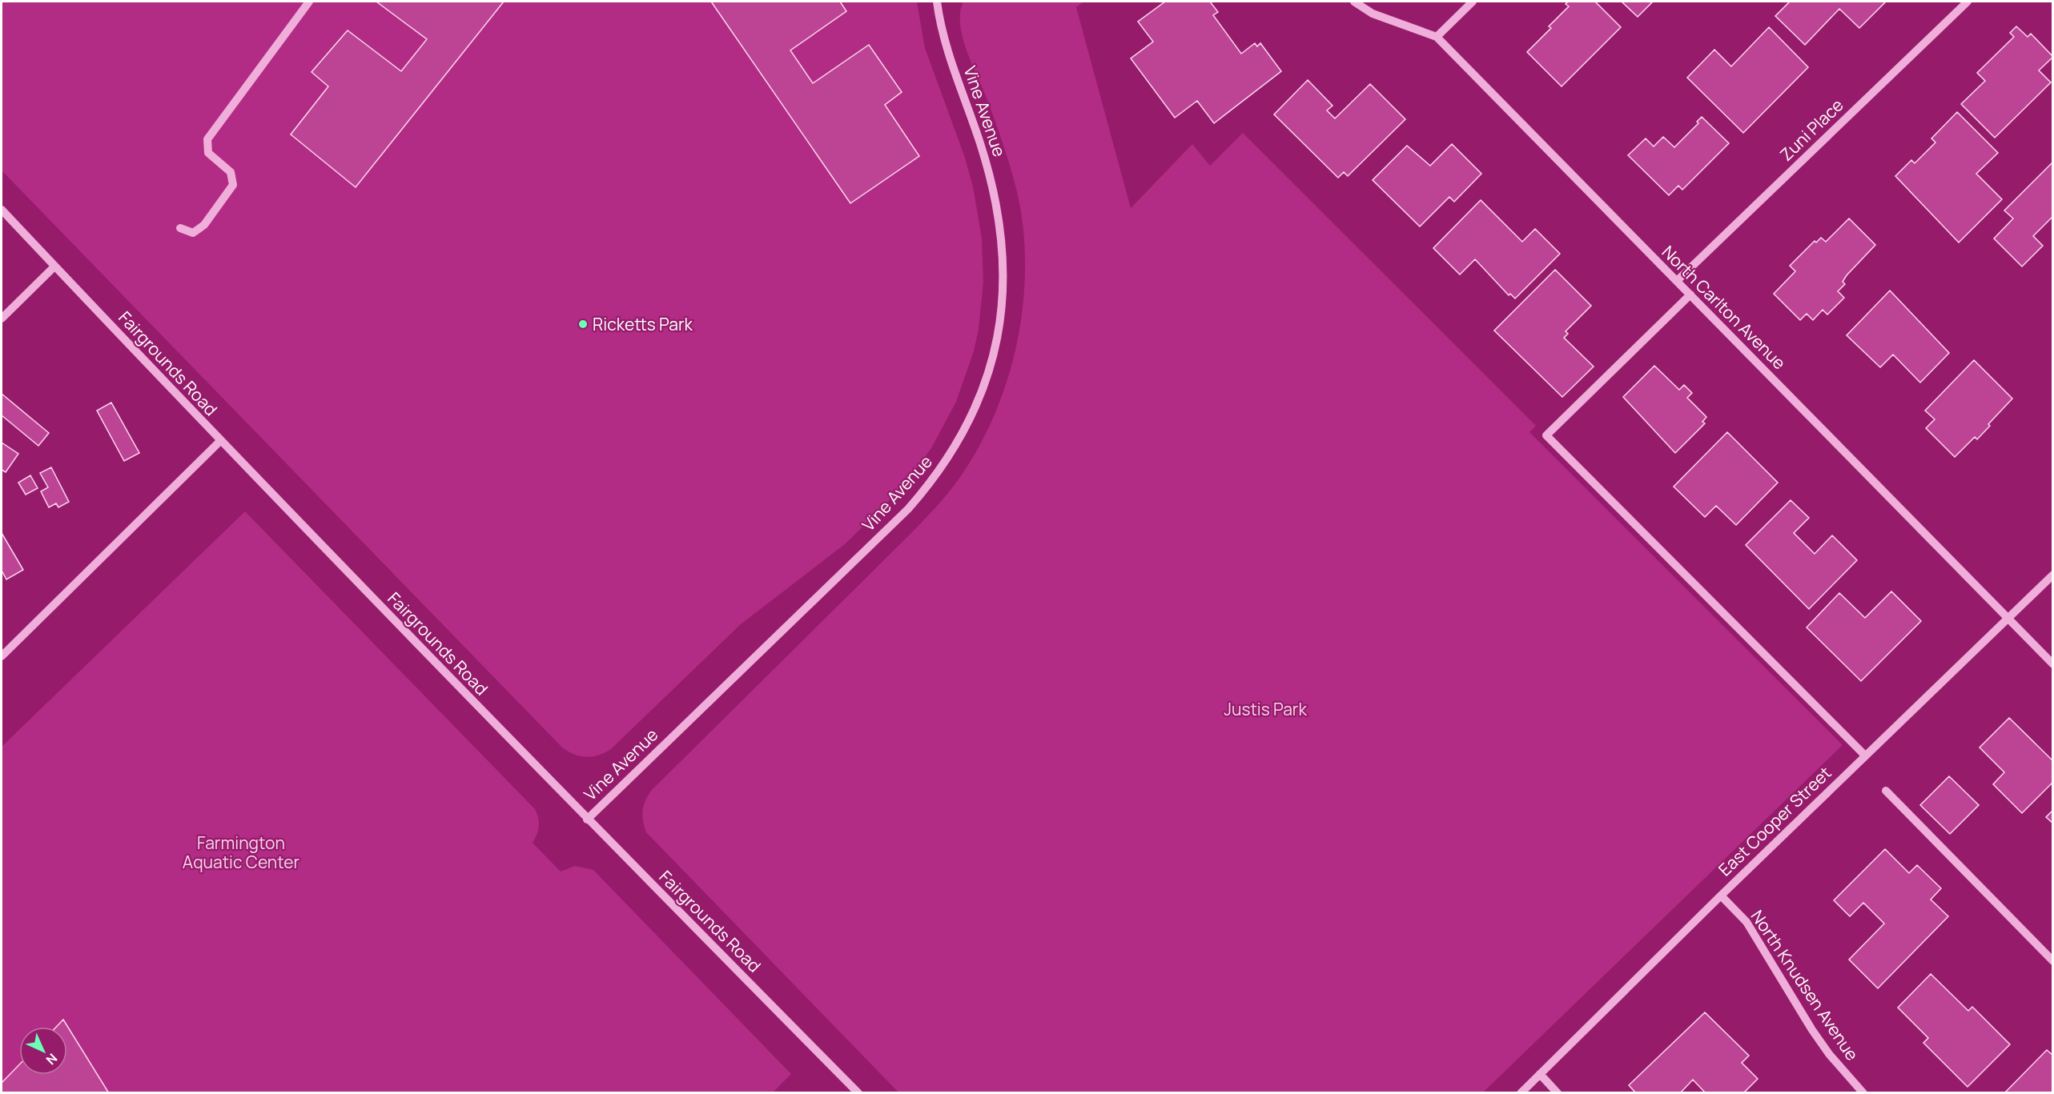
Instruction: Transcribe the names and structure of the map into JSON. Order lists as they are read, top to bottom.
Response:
{
  "streets": {
    "street": [
      "Vine Avenue",
      "Zuni Place",
      "North Carlton Avenue",
      "Fairgrounds Road",
      "East Cooper Street",
      "North Knudsen Avenue"
    ]
  },
  "crossings": [
    ["Vine Avenue", "Fairgrounds Road"],
    ["Zuni Place", "North Carlton Avenue"],
    ["North Carlton Avenue", "East Cooper Street"],
    ["East Cooper Street", "North Knudsen Avenue"]
  ],
  "parks": ["Justis Park", "Farmington Aquatic Center"],
  "places": ["Ricketts Park"],
  "north": "bottom right"
}
